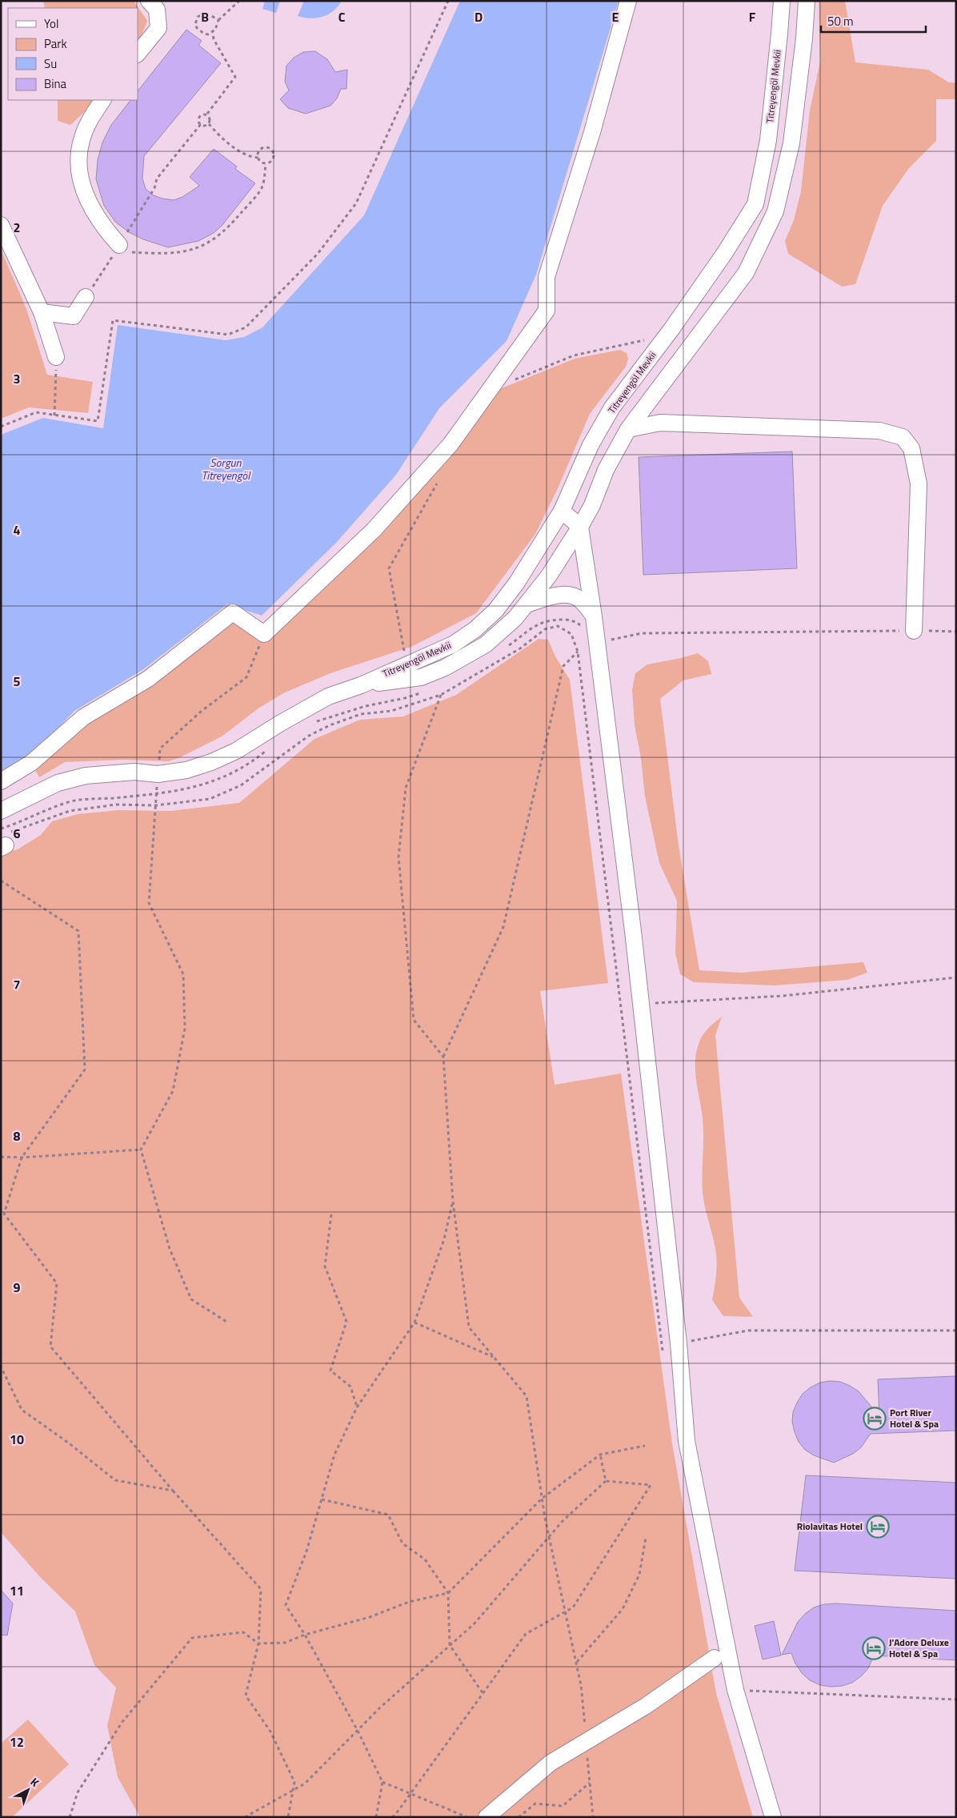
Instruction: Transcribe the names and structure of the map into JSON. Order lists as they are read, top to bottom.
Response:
{
  "streets": {
    "street": ["Titreyengöl Mevkii"]
  },
  "water": ["Sorgun Titreyengöl"],
  "places": {
    "hotel": ["Port River Hotel & Spa", "Riolavitas Hotel", "J'Adore Deluxe Hotel & Spa"]
  },
  "legend": [
    "Yol",
    "Park",
    "Su",
    "Bina"
  ],
  "scale_bar": "50 m",
  "north": "top right",
  "grid": {
    "columns": [
      "B",
      "C",
      "D",
      "E",
      "F"
    ],
    "rows": [
      "2",
      "3",
      "4",
      "5",
      "6",
      "7",
      "8",
      "9",
      "10",
      "11",
      "12"
    ]
  }
}
